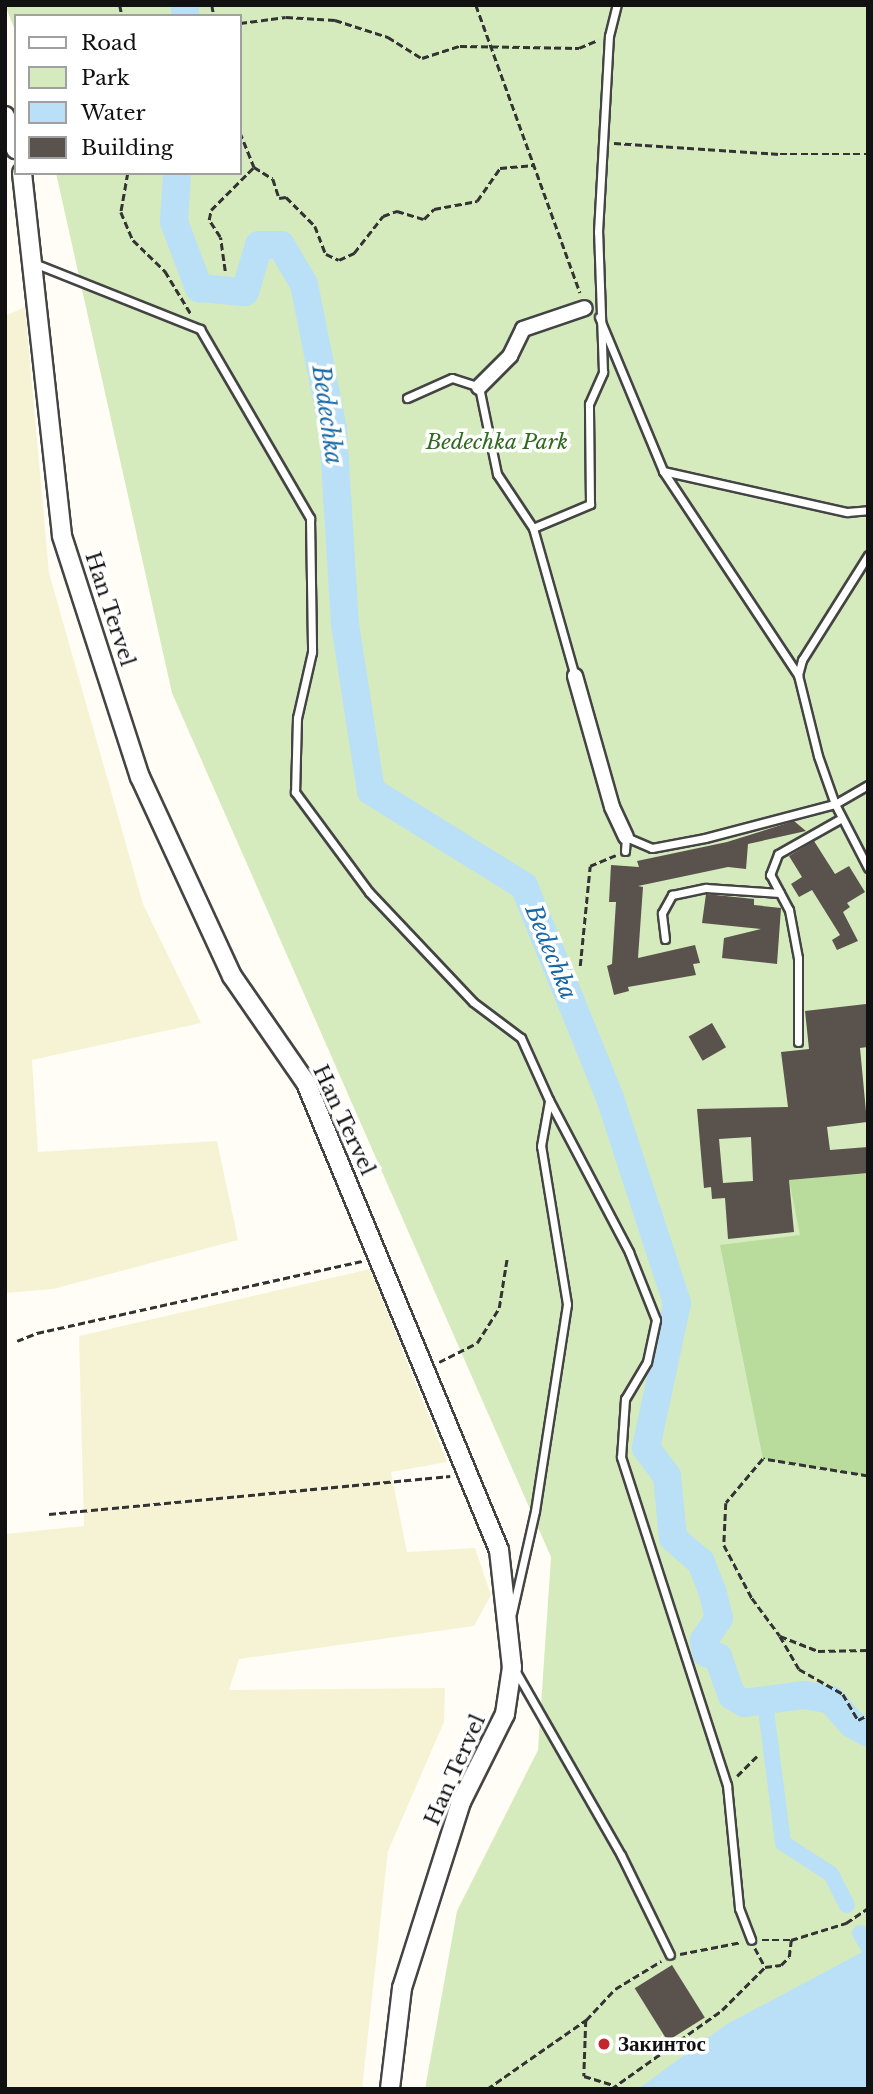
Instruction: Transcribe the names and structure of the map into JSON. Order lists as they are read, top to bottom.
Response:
{
  "streets": {
    "street": ["Han Tervel"]
  },
  "water": ["Bedechka"],
  "parks": ["Bedechka Park"],
  "places": ["Закинтос"],
  "legend": [
    "Road",
    "Park",
    "Water",
    "Building"
  ]
}
